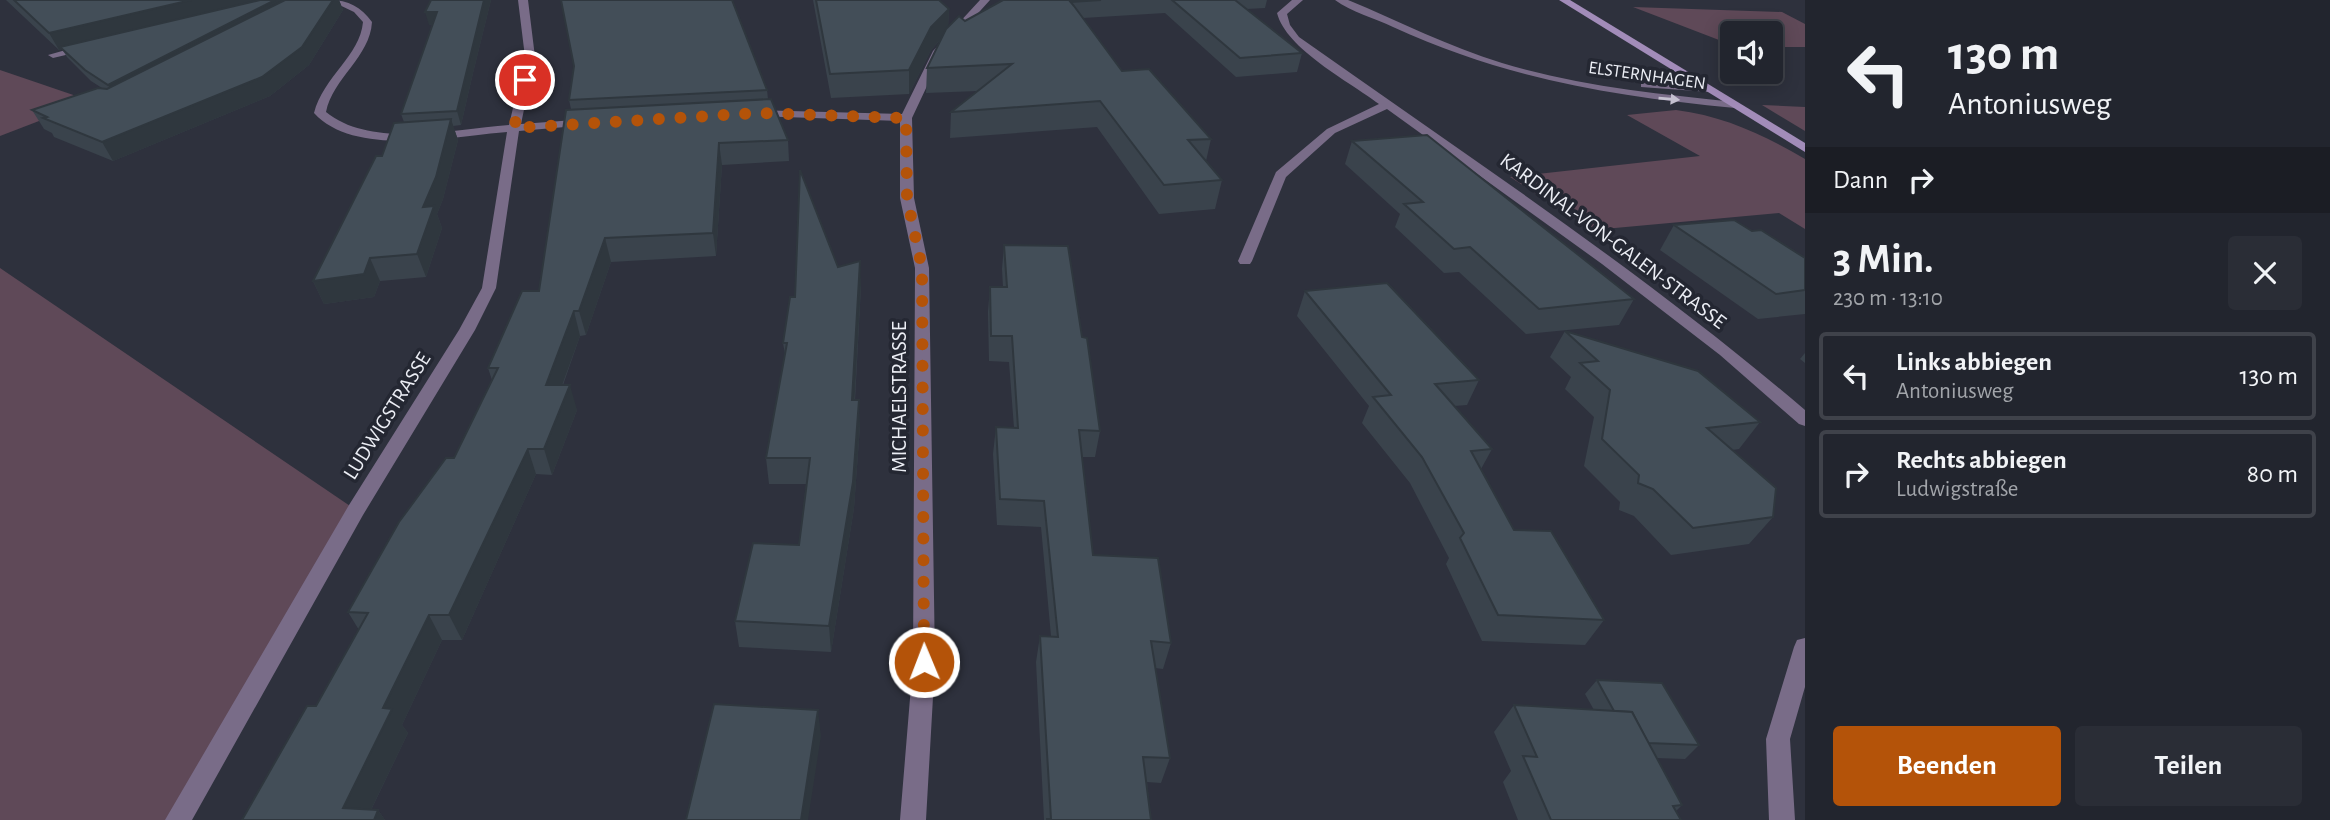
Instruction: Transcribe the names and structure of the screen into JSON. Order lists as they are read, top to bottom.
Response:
{
  "streets": {
    "street": [
      "ELSTERNHAGEN",
      "KARDINAL-VON-GALEN-STRASSE",
      "MICHAELSTRASSE",
      "LUDWIGSTRASSE"
    ]
  },
  "page": {
    "turn": ["130 m", "Antoniusweg"],
    "then": "Dann",
    "heading": ["3 Min.", "230 m · 13:10"],
    "list": [
      {
        "name": "Links abbiegen",
        "note": "Antoniusweg",
        "value": "130 m"
      },
      {
        "name": "Rechts abbiegen",
        "note": "Ludwigstraße",
        "value": "80 m"
      }
    ],
    "buttons": ["Beenden", "Teilen"]
  }
}
